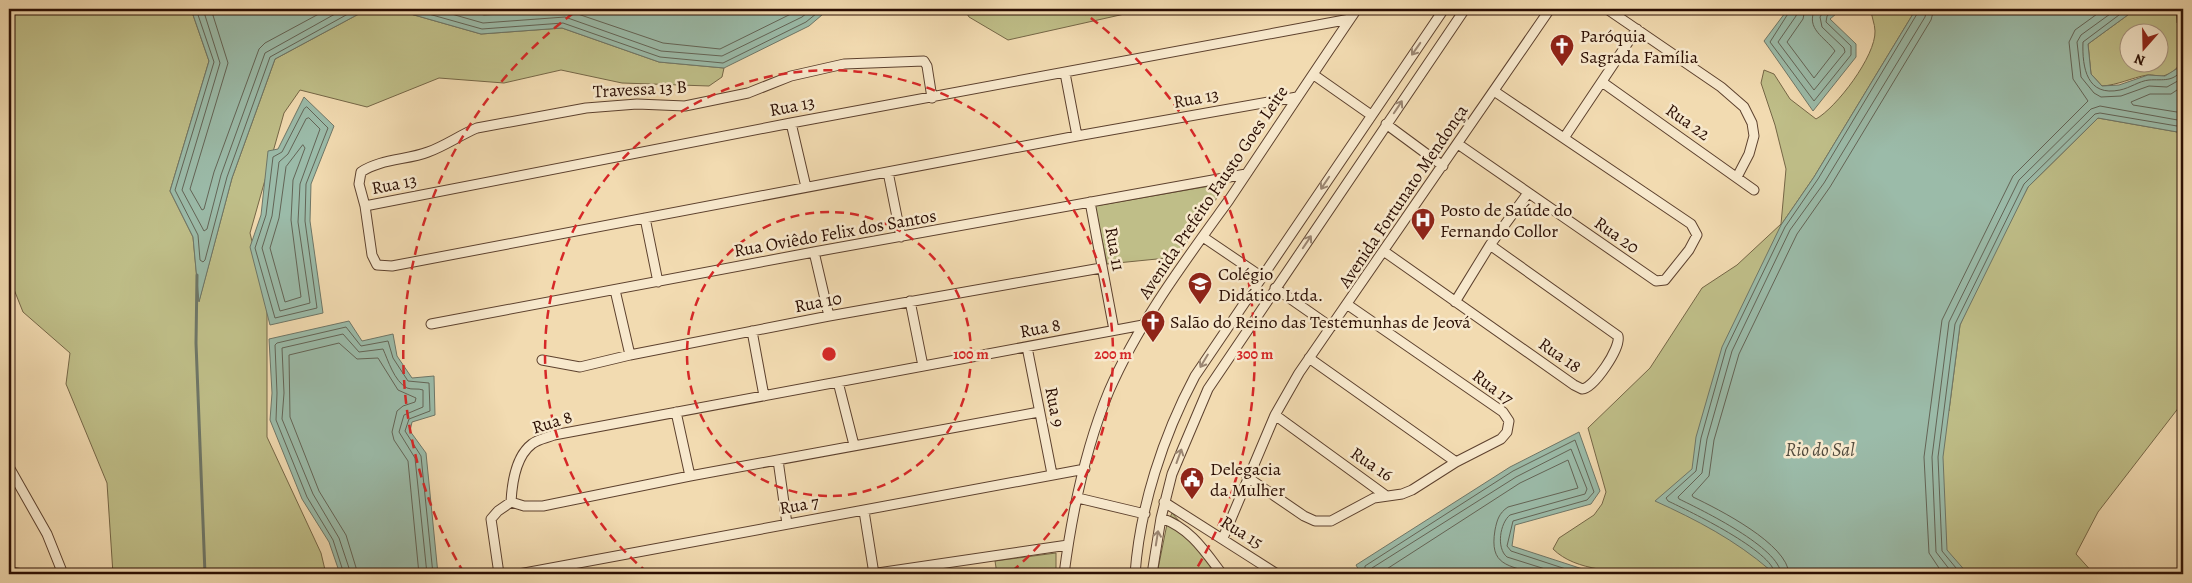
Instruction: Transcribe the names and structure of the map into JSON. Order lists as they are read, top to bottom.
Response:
{
  "streets": {
    "street": [
      "Travessa 13 B",
      "Rua 13",
      "Rua 22",
      "Avenida Prefeito Fausto Goes Leite",
      "Avenida Fortunato Mendonça",
      "Rua Oviêdo Felix dos Santos",
      "Rua 20",
      "Rua 11",
      "Rua 10",
      "Rua 8",
      "Rua 18",
      "Rua 17",
      "Rua 9",
      "Rua 16",
      "Rua 7",
      "Rua 15"
    ]
  },
  "crossings": [
    ["Travessa 13 B", "Rua 13"],
    ["Rua 13", "Avenida Prefeito Fausto Goes Leite"],
    ["Avenida Prefeito Fausto Goes Leite", "Rua Oviêdo Felix dos Santos"],
    ["Avenida Prefeito Fausto Goes Leite", "Rua 8"],
    ["Avenida Prefeito Fausto Goes Leite", "Rua 7"],
    ["Avenida Fortunato Mendonça", "Rua 20"],
    ["Avenida Fortunato Mendonça", "Rua 18"],
    ["Avenida Fortunato Mendonça", "Rua 17"],
    ["Avenida Fortunato Mendonça", "Rua 16"],
    ["Avenida Fortunato Mendonça", "Rua 15"],
    ["Rua Oviêdo Felix dos Santos", "Rua 11"],
    ["Rua 11", "Rua 10"],
    ["Rua 11", "Rua 8"],
    ["Rua 8", "Rua 9"],
    ["Rua 17", "Rua 16"],
    ["Rua 9", "Rua 7"]
  ],
  "water": ["Rio do Sal"],
  "places": {
    "church": ["Paróquia Sagrada Família", "Salão do Reino das Testemunhas de Jeová"],
    "hospital": ["Posto de Saúde do Fernando Collor"],
    "school or university": ["Colégio Didático Ltda."],
    "public building": ["Delegacia da Mulher"]
  },
  "north": "bottom",
  "rings": ["100 m", "200 m", "300 m"]
}
